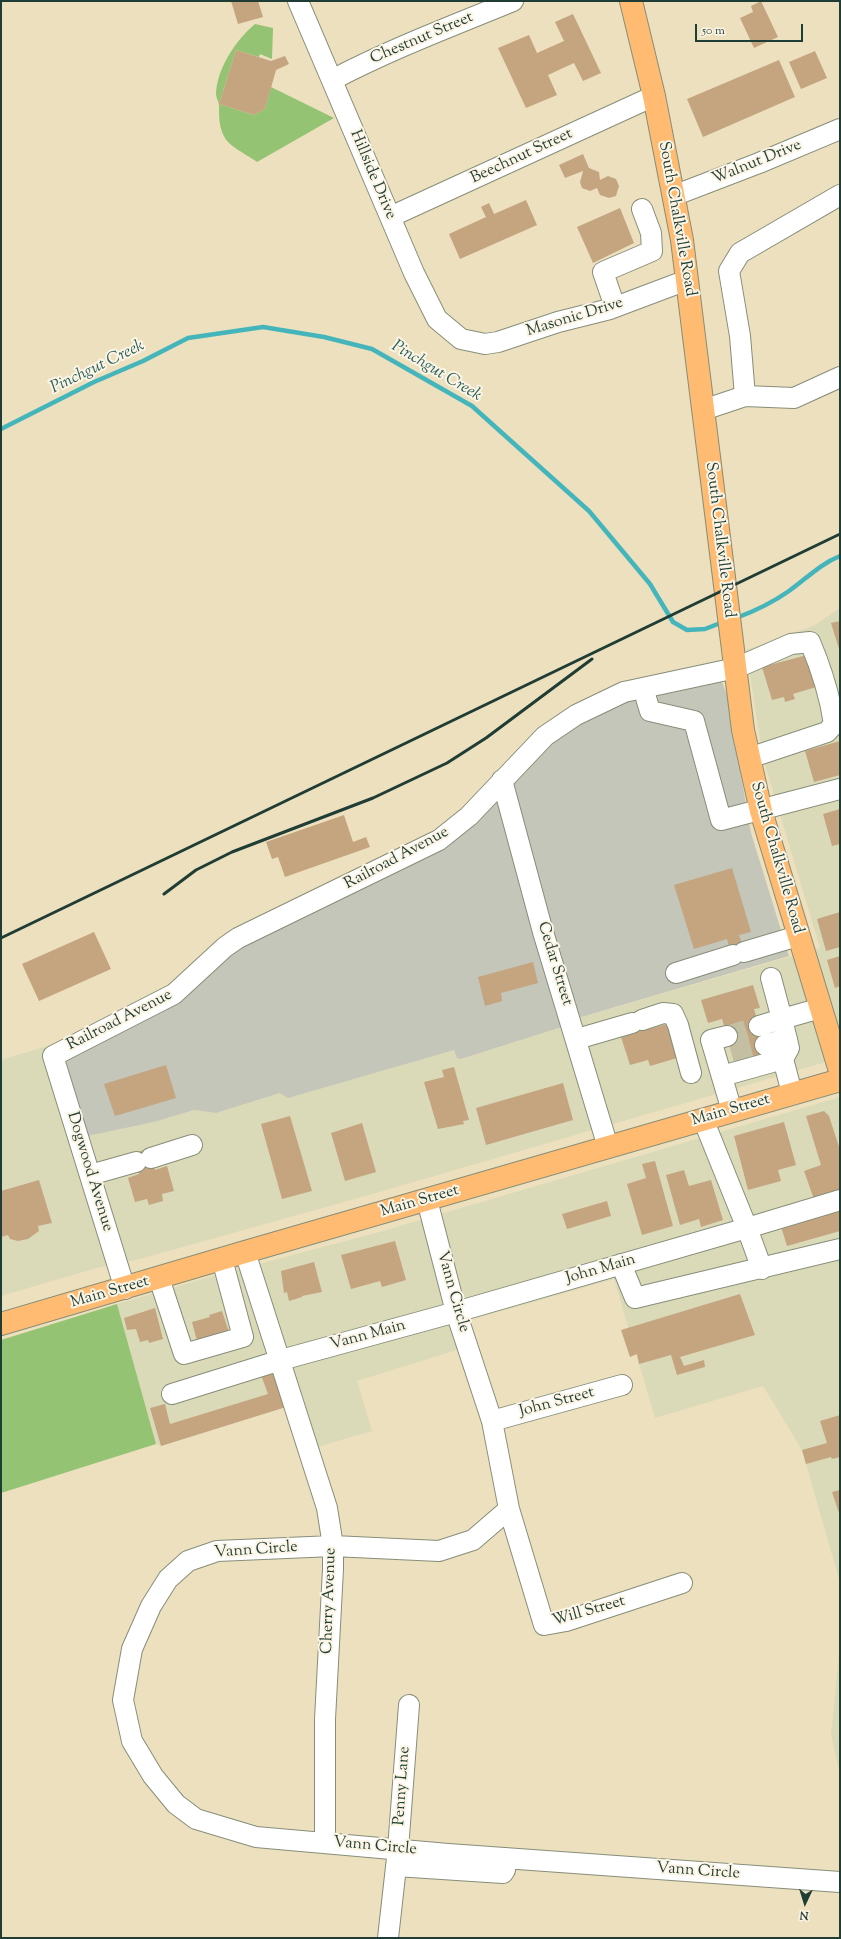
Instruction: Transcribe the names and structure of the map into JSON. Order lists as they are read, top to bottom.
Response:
{
  "streets": {
    "main road": ["South Chalkville Road", "Main Street"],
    "street": [
      "Chestnut Street",
      "Beechnut Street",
      "Walnut Drive",
      "Hillside Drive",
      "Masonic Drive",
      "Railroad Avenue",
      "Cedar Street",
      "Dogwood Avenue",
      "John Main",
      "Vann Circle",
      "Vann Main",
      "John Street",
      "Cherry Avenue",
      "Will Street",
      "Penny Lane"
    ]
  },
  "crossings": [
    ["Chestnut Street", "Hillside Drive"],
    ["Beechnut Street", "Hillside Drive"],
    ["Beechnut Street", "South Chalkville Road"],
    ["Walnut Drive", "South Chalkville Road"],
    ["Hillside Drive", "Masonic Drive"],
    ["South Chalkville Road", "Masonic Drive"],
    ["South Chalkville Road", "Railroad Avenue"],
    ["Railroad Avenue", "Cedar Street"],
    ["Railroad Avenue", "Dogwood Avenue"],
    ["Cedar Street", "Main Street"],
    ["Main Street", "Dogwood Avenue"],
    ["Main Street", "Vann Circle"],
    ["Main Street", "Cherry Avenue"],
    ["John Main", "Vann Circle"],
    ["John Main", "Vann Main"],
    ["Vann Circle", "Vann Main"],
    ["Vann Circle", "John Street"],
    ["Vann Circle", "Cherry Avenue"],
    ["Vann Circle", "Will Street"],
    ["Vann Circle", "Penny Lane"],
    ["Vann Main", "Cherry Avenue"]
  ],
  "water": ["Pinchgut Creek"],
  "scale_bar": "50 m",
  "north": "bottom"
}
